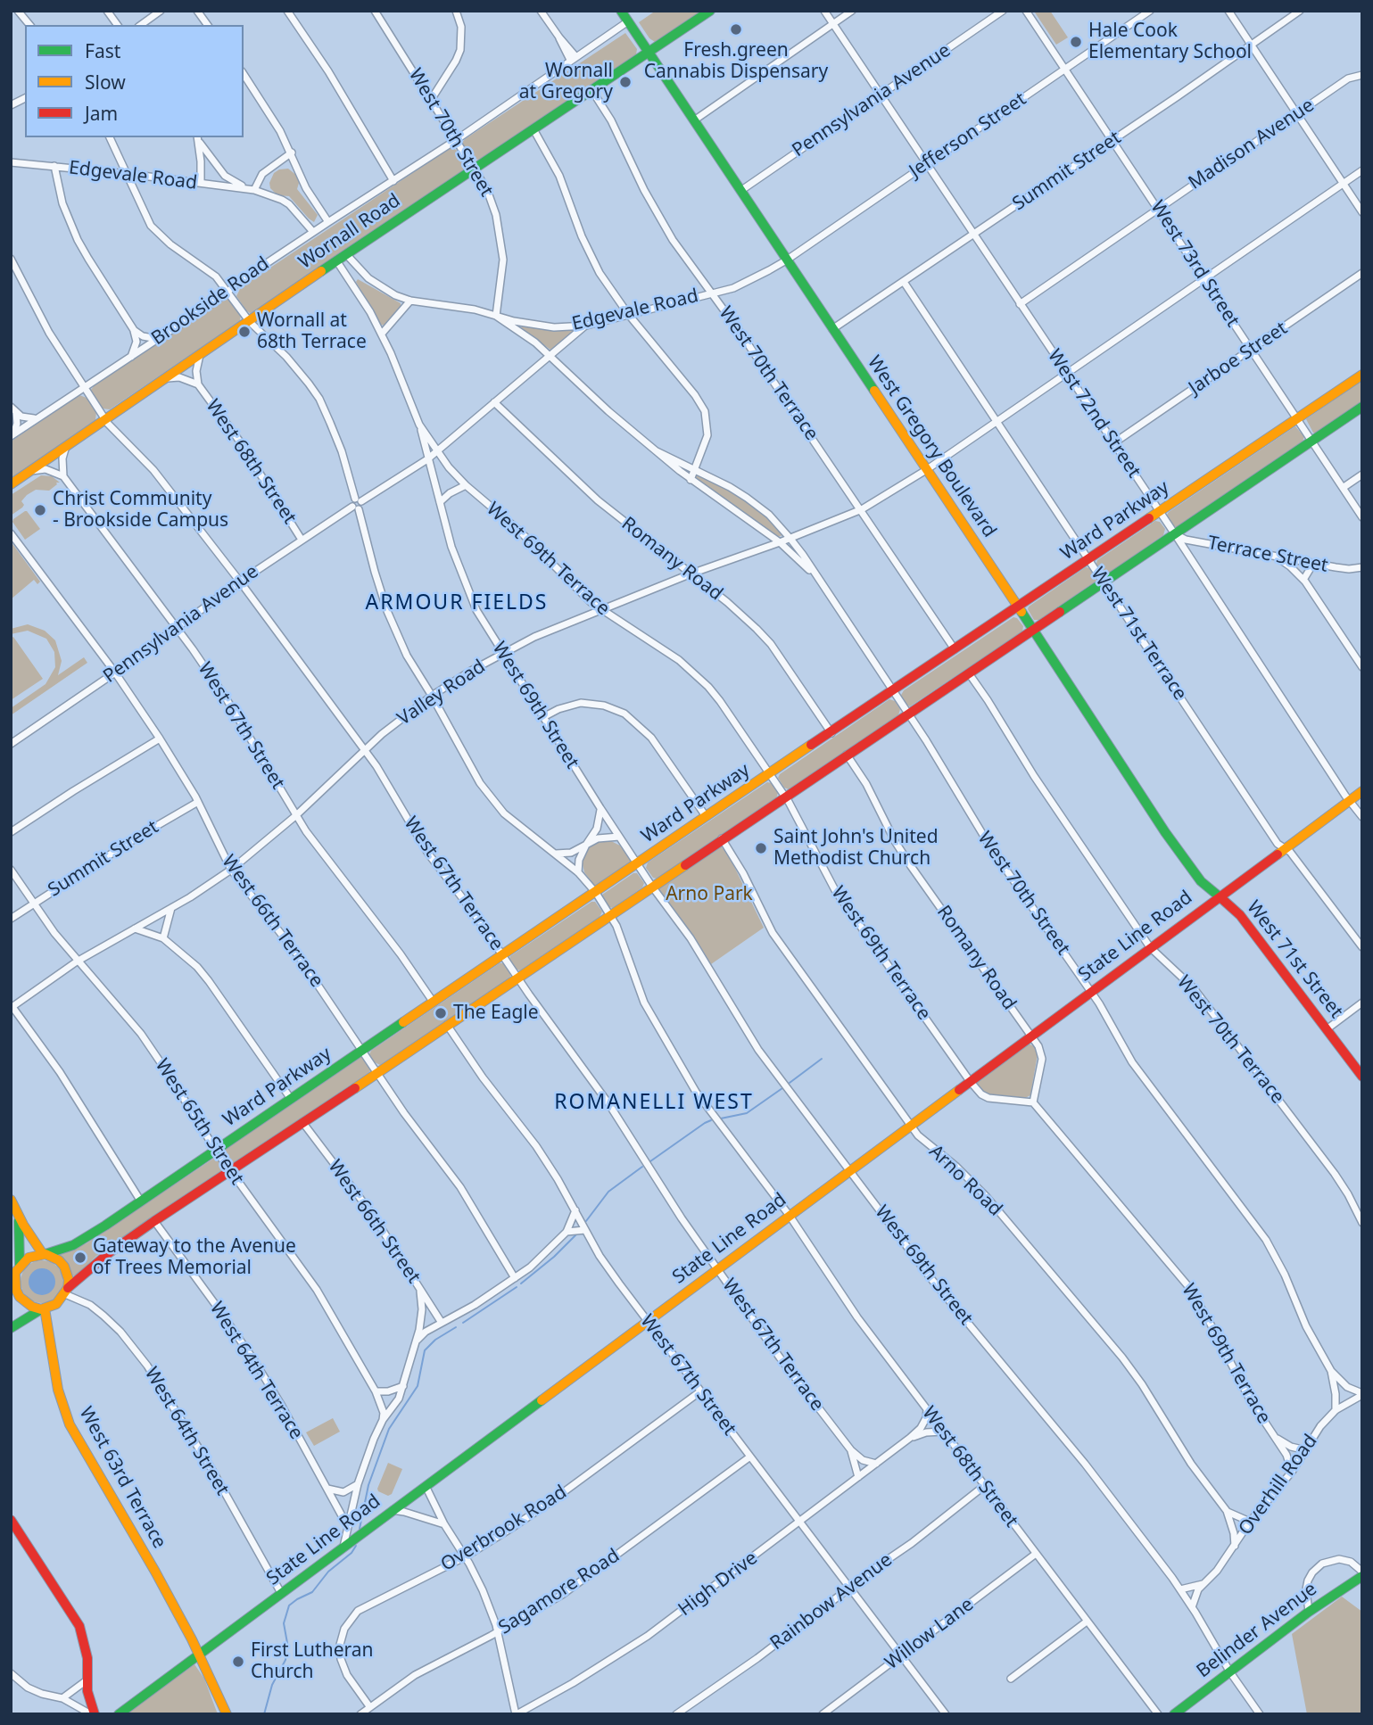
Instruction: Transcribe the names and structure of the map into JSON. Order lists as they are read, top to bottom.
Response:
{
  "streets": {
    "main road": [
      "Wornall Road",
      "West Gregory Boulevard",
      "Ward Parkway",
      "State Line Road",
      "West 71st Street",
      "West 63rd Terrace",
      "Belinder Avenue"
    ],
    "street": [
      "Pennsylvania Avenue",
      "West 70th Street",
      "Jefferson Street",
      "Madison Avenue",
      "Summit Street",
      "Edgevale Road",
      "West 73rd Street",
      "Brookside Road",
      "Jarboe Street",
      "West 70th Terrace",
      "West 72nd Street",
      "West 68th Street",
      "Terrace Street",
      "West 69th Terrace",
      "Romany Road",
      "West 71st Terrace",
      "Valley Road",
      "West 69th Street",
      "West 67th Street",
      "West 67th Terrace",
      "West 66th Terrace",
      "West 65th Street",
      "Arno Road",
      "West 66th Street",
      "West 64th Terrace",
      "West 64th Street",
      "Overhill Road",
      "Overbrook Road",
      "High Drive",
      "Sagamore Road",
      "Rainbow Avenue",
      "Willow Lane"
    ]
  },
  "crossings": [
    ["Pennsylvania Avenue", "West 72nd Street"],
    ["Pennsylvania Avenue", "West Gregory Boulevard"],
    ["Pennsylvania Avenue", "West 68th Street"],
    ["Pennsylvania Avenue", "West 67th Street"],
    ["Pennsylvania Avenue", "West 67th Terrace"],
    ["Pennsylvania Avenue", "West 66th Terrace"],
    ["West 70th Street", "Edgevale Road"],
    ["West 70th Street", "Wornall Road"],
    ["West 70th Street", "Brookside Road"],
    ["West 70th Street", "Ward Parkway"],
    ["West 70th Street", "Valley Road"],
    ["West 70th Street", "State Line Road"],
    ["West 70th Street", "Overhill Road"],
    ["Jefferson Street", "Edgevale Road"],
    ["Jefferson Street", "West 73rd Street"],
    ["Jefferson Street", "West 72nd Street"],
    ["Jefferson Street", "West Gregory Boulevard"],
    ["Madison Avenue", "West 73rd Street"],
    ["Madison Avenue", "West 72nd Street"],
    ["Summit Street", "West 73rd Street"],
    ["Summit Street", "West 72nd Street"],
    ["Summit Street", "West Gregory Boulevard"],
    ["Summit Street", "West 71st Terrace"],
    ["Summit Street", "West 66th Terrace"],
    ["Summit Street", "West 65th Street"],
    ["Edgevale Road", "Wornall Road"],
    ["Edgevale Road", "Brookside Road"],
    ["Edgevale Road", "West 70th Terrace"],
    ["Edgevale Road", "West Gregory Boulevard"],
    ["Wornall Road", "West 70th Terrace"],
    ["Wornall Road", "West Gregory Boulevard"],
    ["Wornall Road", "West 68th Street"],
    ["Wornall Road", "West 67th Terrace"],
    ["West 73rd Street", "Jarboe Street"],
    ["West 73rd Street", "Ward Parkway"],
    ["West 73rd Street", "Valley Road"],
    ["Brookside Road", "West Gregory Boulevard"],
    ["Brookside Road", "West 67th Terrace"],
    ["Jarboe Street", "West 72nd Street"],
    ["West 70th Terrace", "Ward Parkway"],
    ["West 70th Terrace", "Valley Road"],
    ["West 70th Terrace", "State Line Road"],
    ["West 72nd Street", "Ward Parkway"],
    ["West 72nd Street", "Terrace Street"],
    ["West 72nd Street", "Valley Road"],
    ["West 72nd Street", "State Line Road"],
    ["West Gregory Boulevard", "Ward Parkway"],
    ["West Gregory Boulevard", "Valley Road"],
    ["West Gregory Boulevard", "State Line Road"],
    ["West Gregory Boulevard", "West 71st Street"],
    ["West 68th Street", "Ward Parkway"],
    ["West 68th Street", "Valley Road"],
    ["West 68th Street", "State Line Road"],
    ["West 68th Street", "High Drive"],
    ["West 68th Street", "Rainbow Avenue"],
    ["West 68th Street", "Willow Lane"],
    ["Ward Parkway", "West 69th Terrace"],
    ["Ward Parkway", "Romany Road"],
    ["Ward Parkway", "West 71st Terrace"],
    ["Ward Parkway", "West 69th Street"],
    ["Ward Parkway", "West 67th Street"],
    ["Ward Parkway", "West 67th Terrace"],
    ["Ward Parkway", "West 66th Terrace"],
    ["Ward Parkway", "West 65th Street"],
    ["Ward Parkway", "West 64th Street"],
    ["Ward Parkway", "West 63rd Terrace"],
    ["West 69th Terrace", "Romany Road"],
    ["West 69th Terrace", "Valley Road"],
    ["West 69th Terrace", "State Line Road"],
    ["West 69th Terrace", "Overhill Road"],
    ["Romany Road", "Valley Road"],
    ["Romany Road", "State Line Road"],
    ["West 71st Terrace", "Valley Road"],
    ["West 71st Terrace", "State Line Road"],
    ["Valley Road", "West 69th Street"],
    ["Valley Road", "West 67th Street"],
    ["Valley Road", "West 67th Terrace"],
    ["Valley Road", "West 66th Terrace"],
    ["Valley Road", "West 65th Street"],
    ["West 69th Street", "State Line Road"],
    ["West 69th Street", "Overhill Road"],
    ["West 69th Street", "Belinder Avenue"],
    ["West 67th Street", "State Line Road"],
    ["West 67th Street", "Overbrook Road"],
    ["West 67th Street", "High Drive"],
    ["West 67th Street", "Sagamore Road"],
    ["West 67th Street", "Rainbow Avenue"],
    ["West 67th Street", "Willow Lane"],
    ["West 67th Terrace", "State Line Road"],
    ["West 67th Terrace", "High Drive"],
    ["State Line Road", "West 71st Street"],
    ["State Line Road", "Arno Road"],
    ["State Line Road", "West 64th Street"],
    ["State Line Road", "West 63rd Terrace"],
    ["Arno Road", "Overhill Road"],
    ["West 64th Street", "West 63rd Terrace"],
    ["Overbrook Road", "Sagamore Road"]
  ],
  "districts": ["ARMOUR FIELDS", "ROMANELLI WEST"],
  "parks": ["Arno Park"],
  "places": [
    "Fresh.green Cannabis Dispensary",
    "Hale Cook Elementary School",
    "Wornall at Gregory",
    "Wornall at 68th Terrace",
    "Christ Community - Brookside Campus",
    "Saint John's United Methodist Church",
    "The Eagle",
    "Gateway to the Avenue of Trees Memorial",
    "First Lutheran Church"
  ],
  "legend": ["Fast", "Slow", "Jam"]
}
